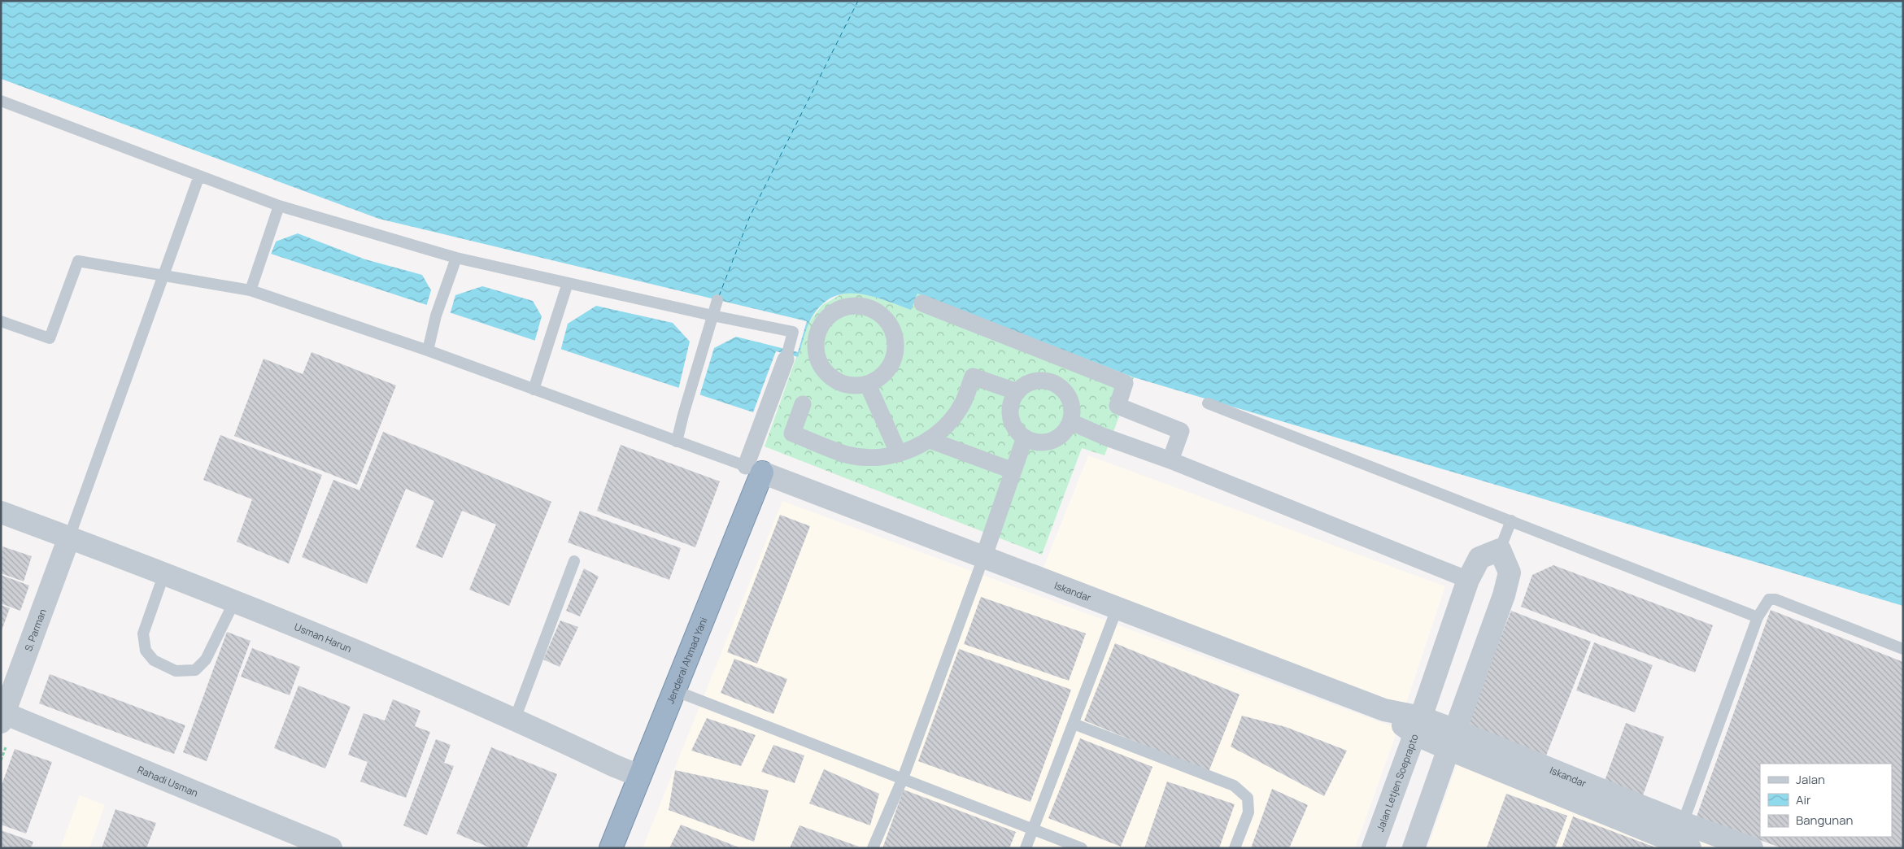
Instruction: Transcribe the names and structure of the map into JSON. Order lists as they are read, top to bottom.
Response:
{
  "streets": {
    "highway": ["Jenderal Ahmad Yani"],
    "street": [
      "Iskandar",
      "S. Parman",
      "Usman Harun",
      "Rahadi Usman",
      "Jalan Letjen Soeprapto"
    ]
  },
  "crossings": [
    ["Iskandar", "Jenderal Ahmad Yani"],
    ["Iskandar", "Jalan Letjen Soeprapto"],
    ["S. Parman", "Usman Harun"],
    ["S. Parman", "Rahadi Usman"],
    ["Usman Harun", "Jenderal Ahmad Yani"]
  ],
  "legend": ["Jalan", "Air", "Bangunan"]
}
